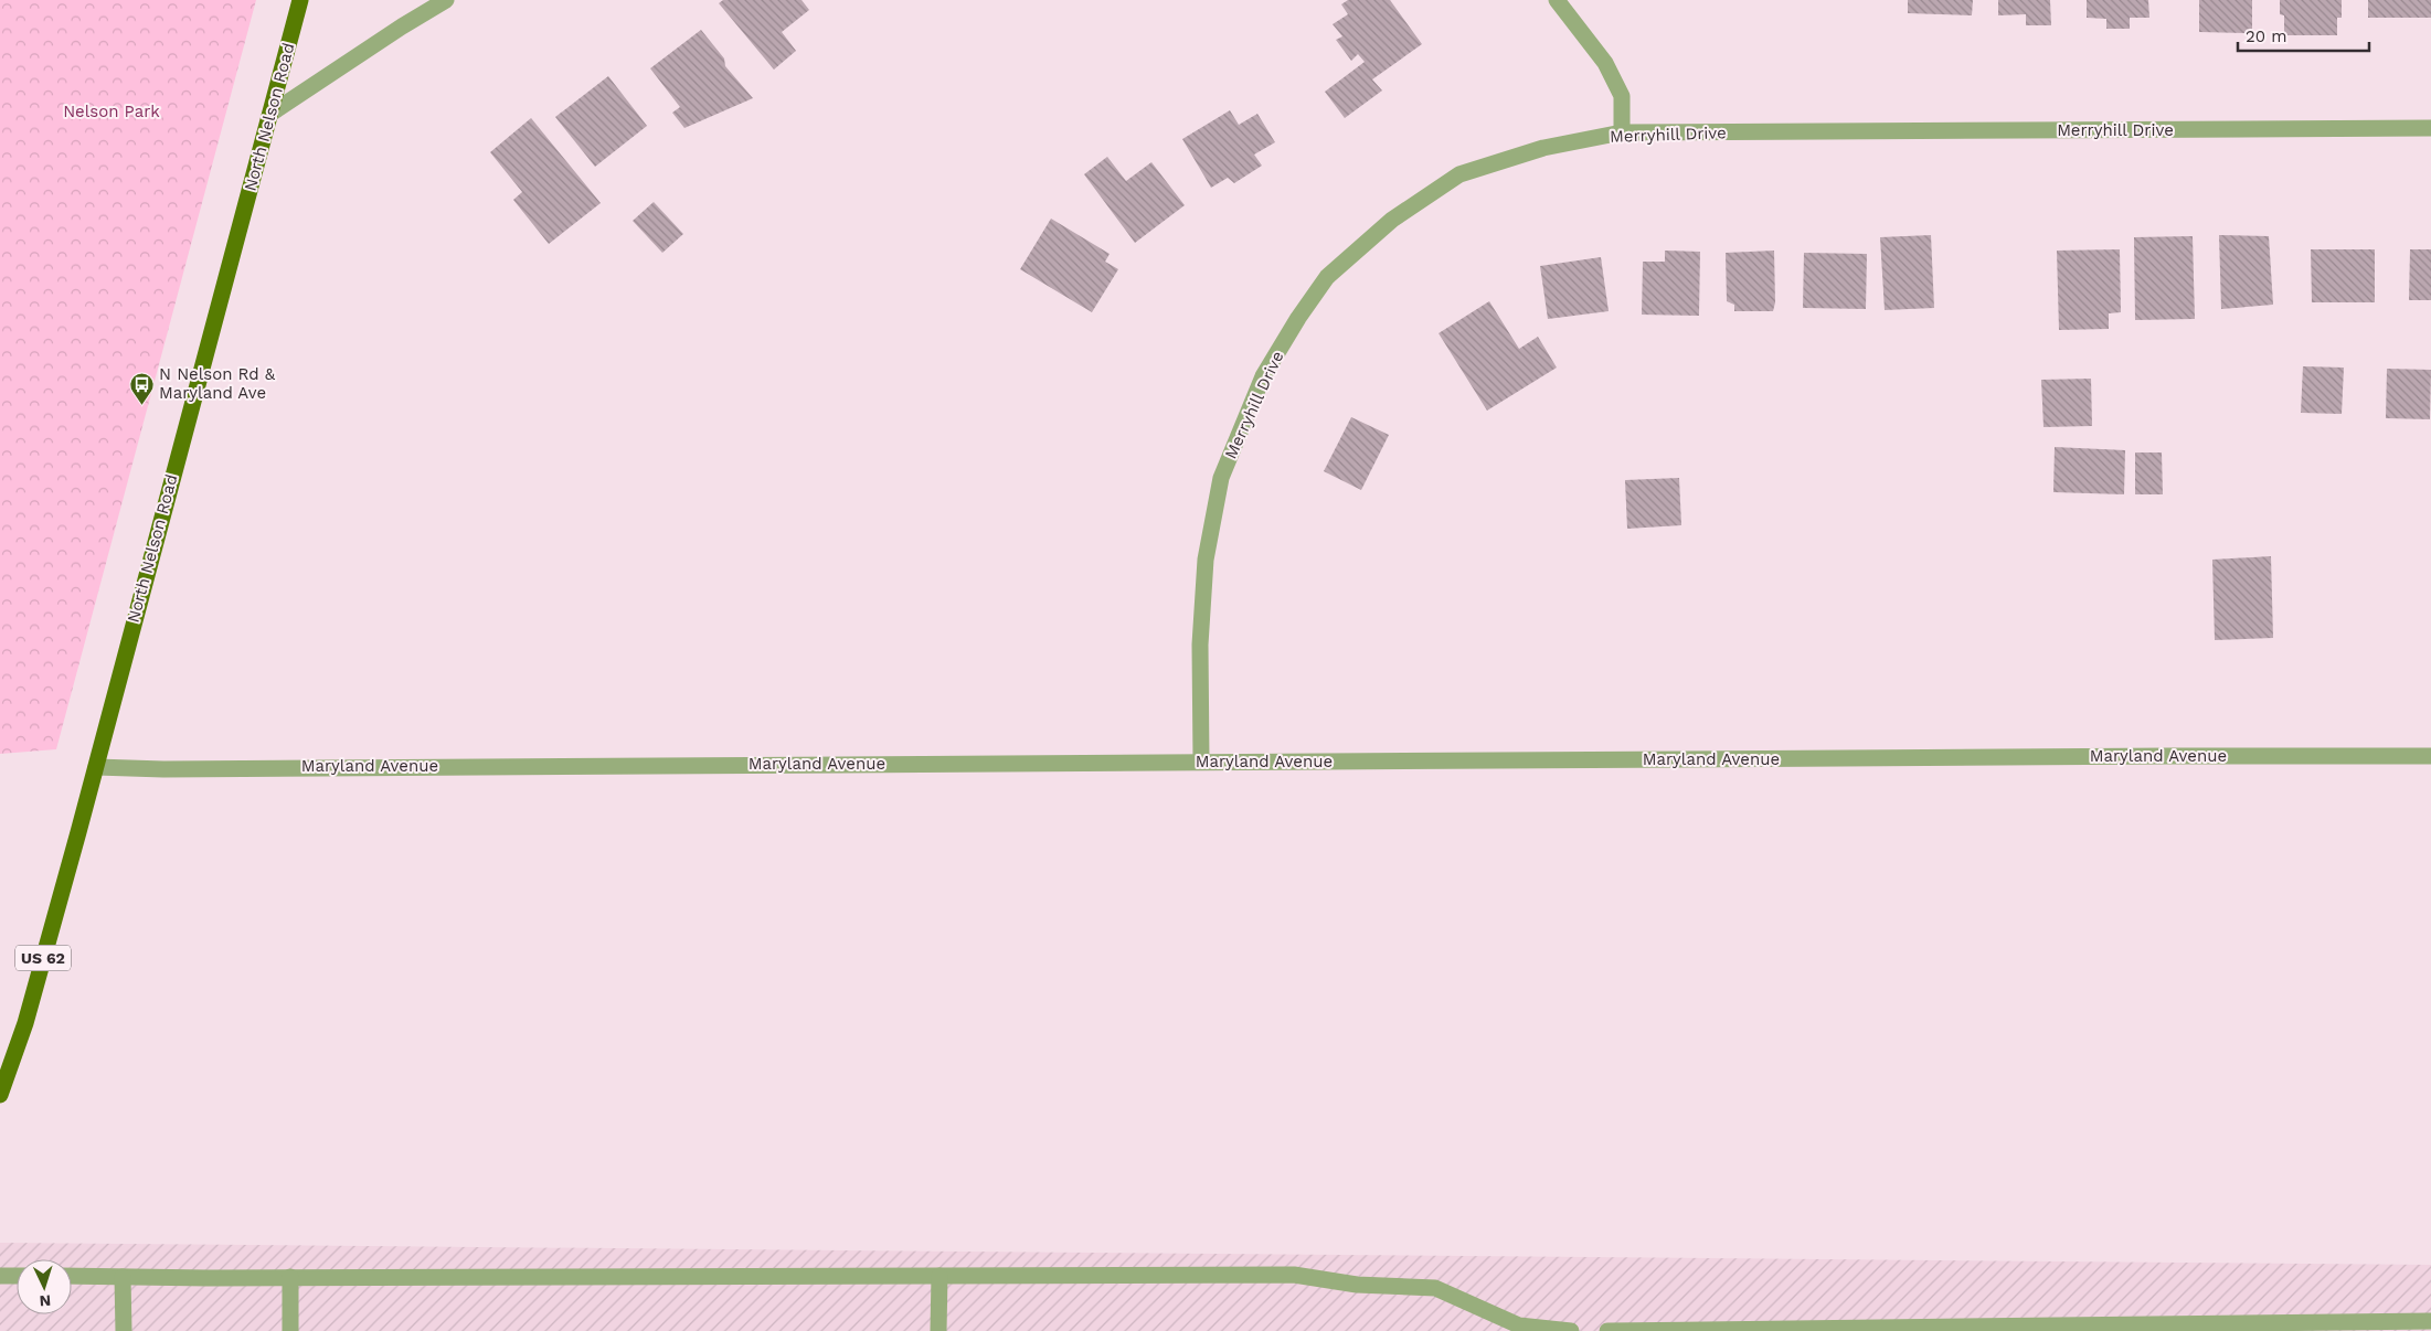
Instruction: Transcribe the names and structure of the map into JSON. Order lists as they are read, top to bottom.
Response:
{
  "streets": {
    "main road": ["North Nelson Road", "US 62"],
    "street": ["Merryhill Drive", "Maryland Avenue"]
  },
  "crossings": [
    ["North Nelson Road", "Maryland Avenue"],
    ["Merryhill Drive", "Maryland Avenue"]
  ],
  "parks": ["Nelson Park"],
  "places": {
    "bus stop": ["N Nelson Rd & Maryland Ave"]
  },
  "scale_bar": "20 m",
  "north": "bottom"
}
